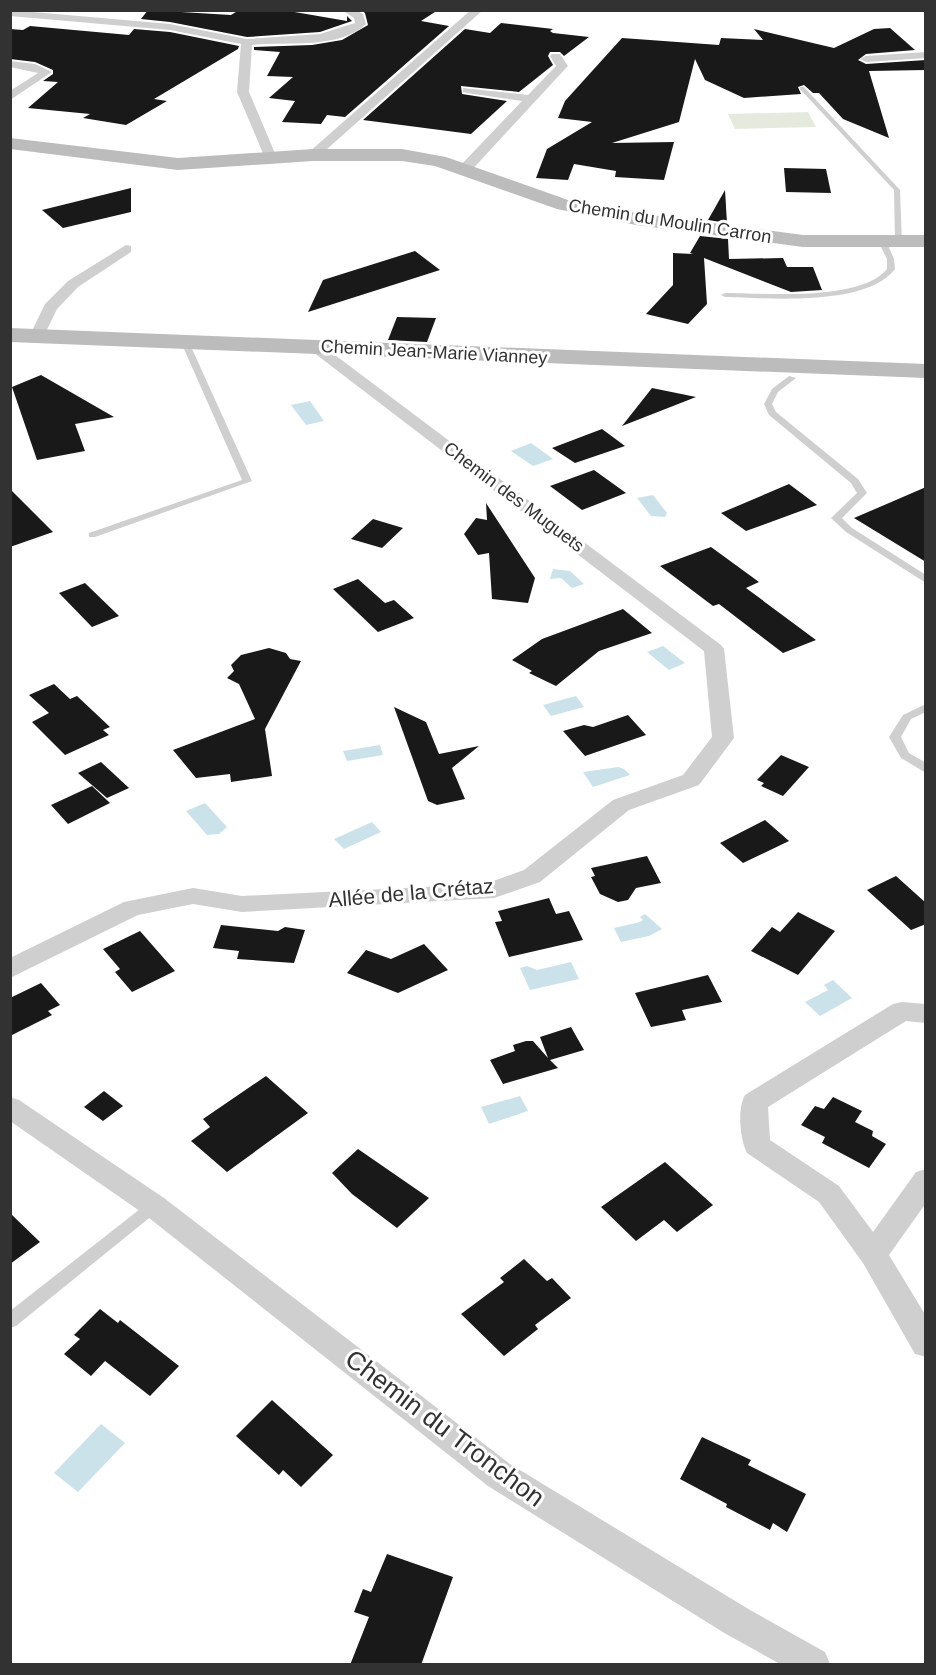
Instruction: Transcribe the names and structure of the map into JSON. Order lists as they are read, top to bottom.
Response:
{
  "streets": {
    "street": [
      "Chemin du Moulin Carron",
      "Chemin Jean-Marie Vianney",
      "Chemin des Muguets",
      "Allée de la Crétaz",
      "Chemin du Tronchon"
    ]
  },
  "crossings": [
    ["Chemin Jean-Marie Vianney", "Chemin des Muguets"],
    ["Chemin des Muguets", "Allée de la Crétaz"]
  ]
}
